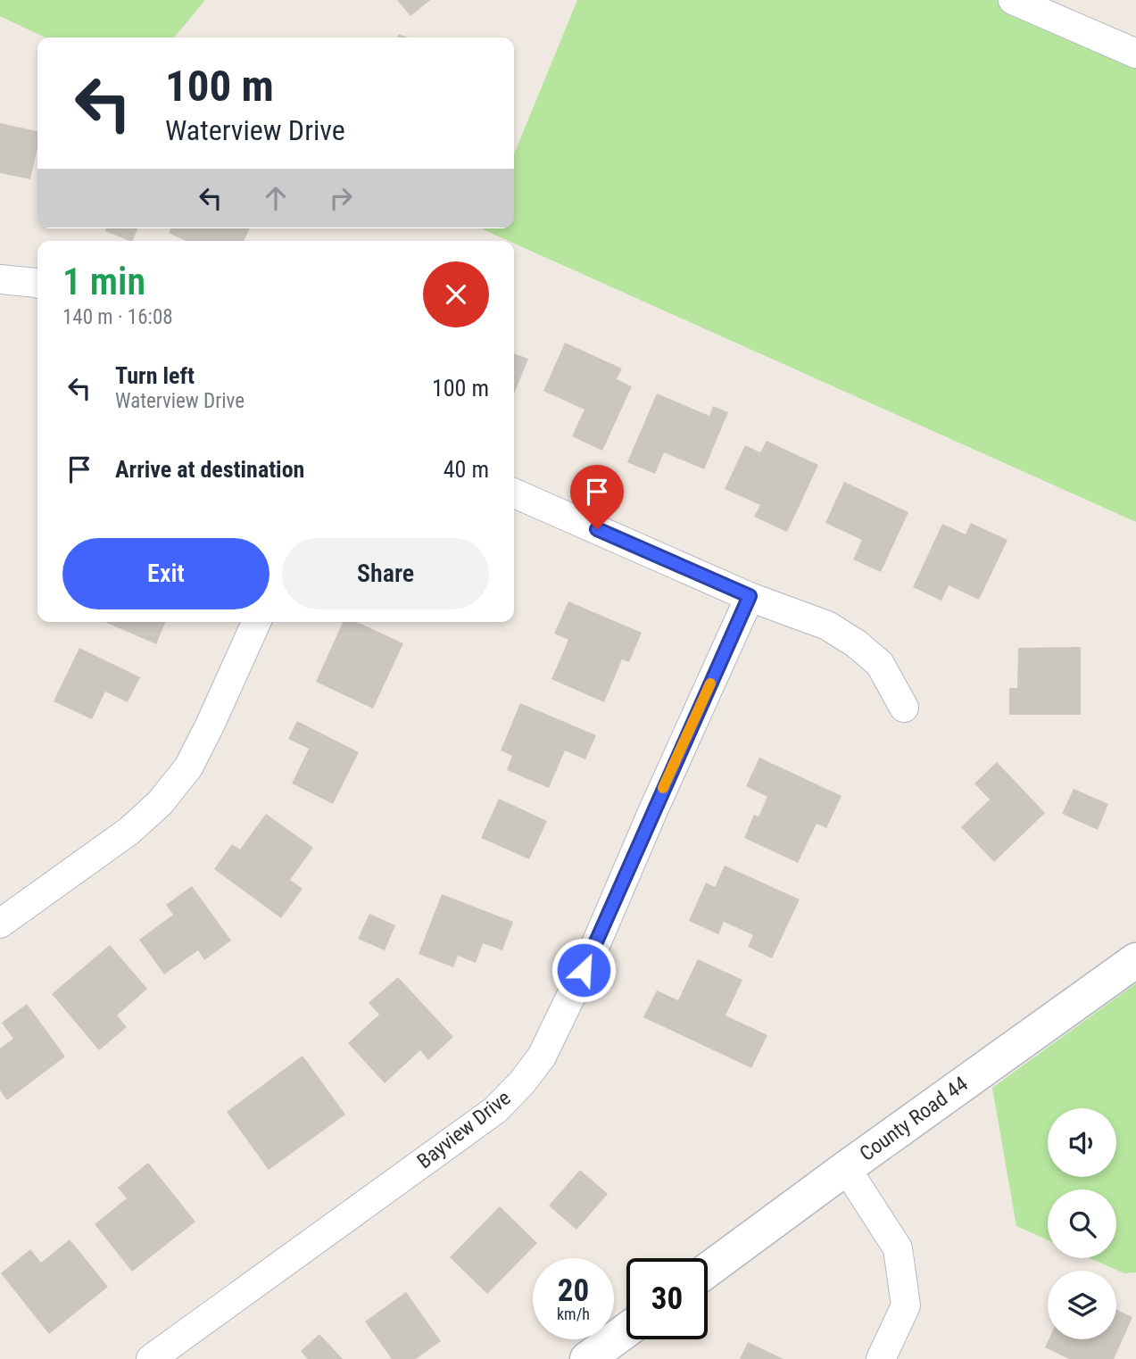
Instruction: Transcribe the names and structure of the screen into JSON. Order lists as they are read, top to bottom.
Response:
{
  "streets": {
    "main road": ["County Road 44"],
    "street": ["Bayview Drive"]
  },
  "page": {
    "turn": ["100 m", "Waterview Drive"],
    "heading": ["1 min", "140 m · 16:08"],
    "list": [
      {
        "name": "Turn left",
        "note": "Waterview Drive",
        "value": "100 m"
      },
      {
        "name": "Arrive at destination",
        "value": "40 m"
      }
    ],
    "buttons": ["Exit", "Share"],
    "speed": "20 km/h",
    "limit": "30"
  }
}
